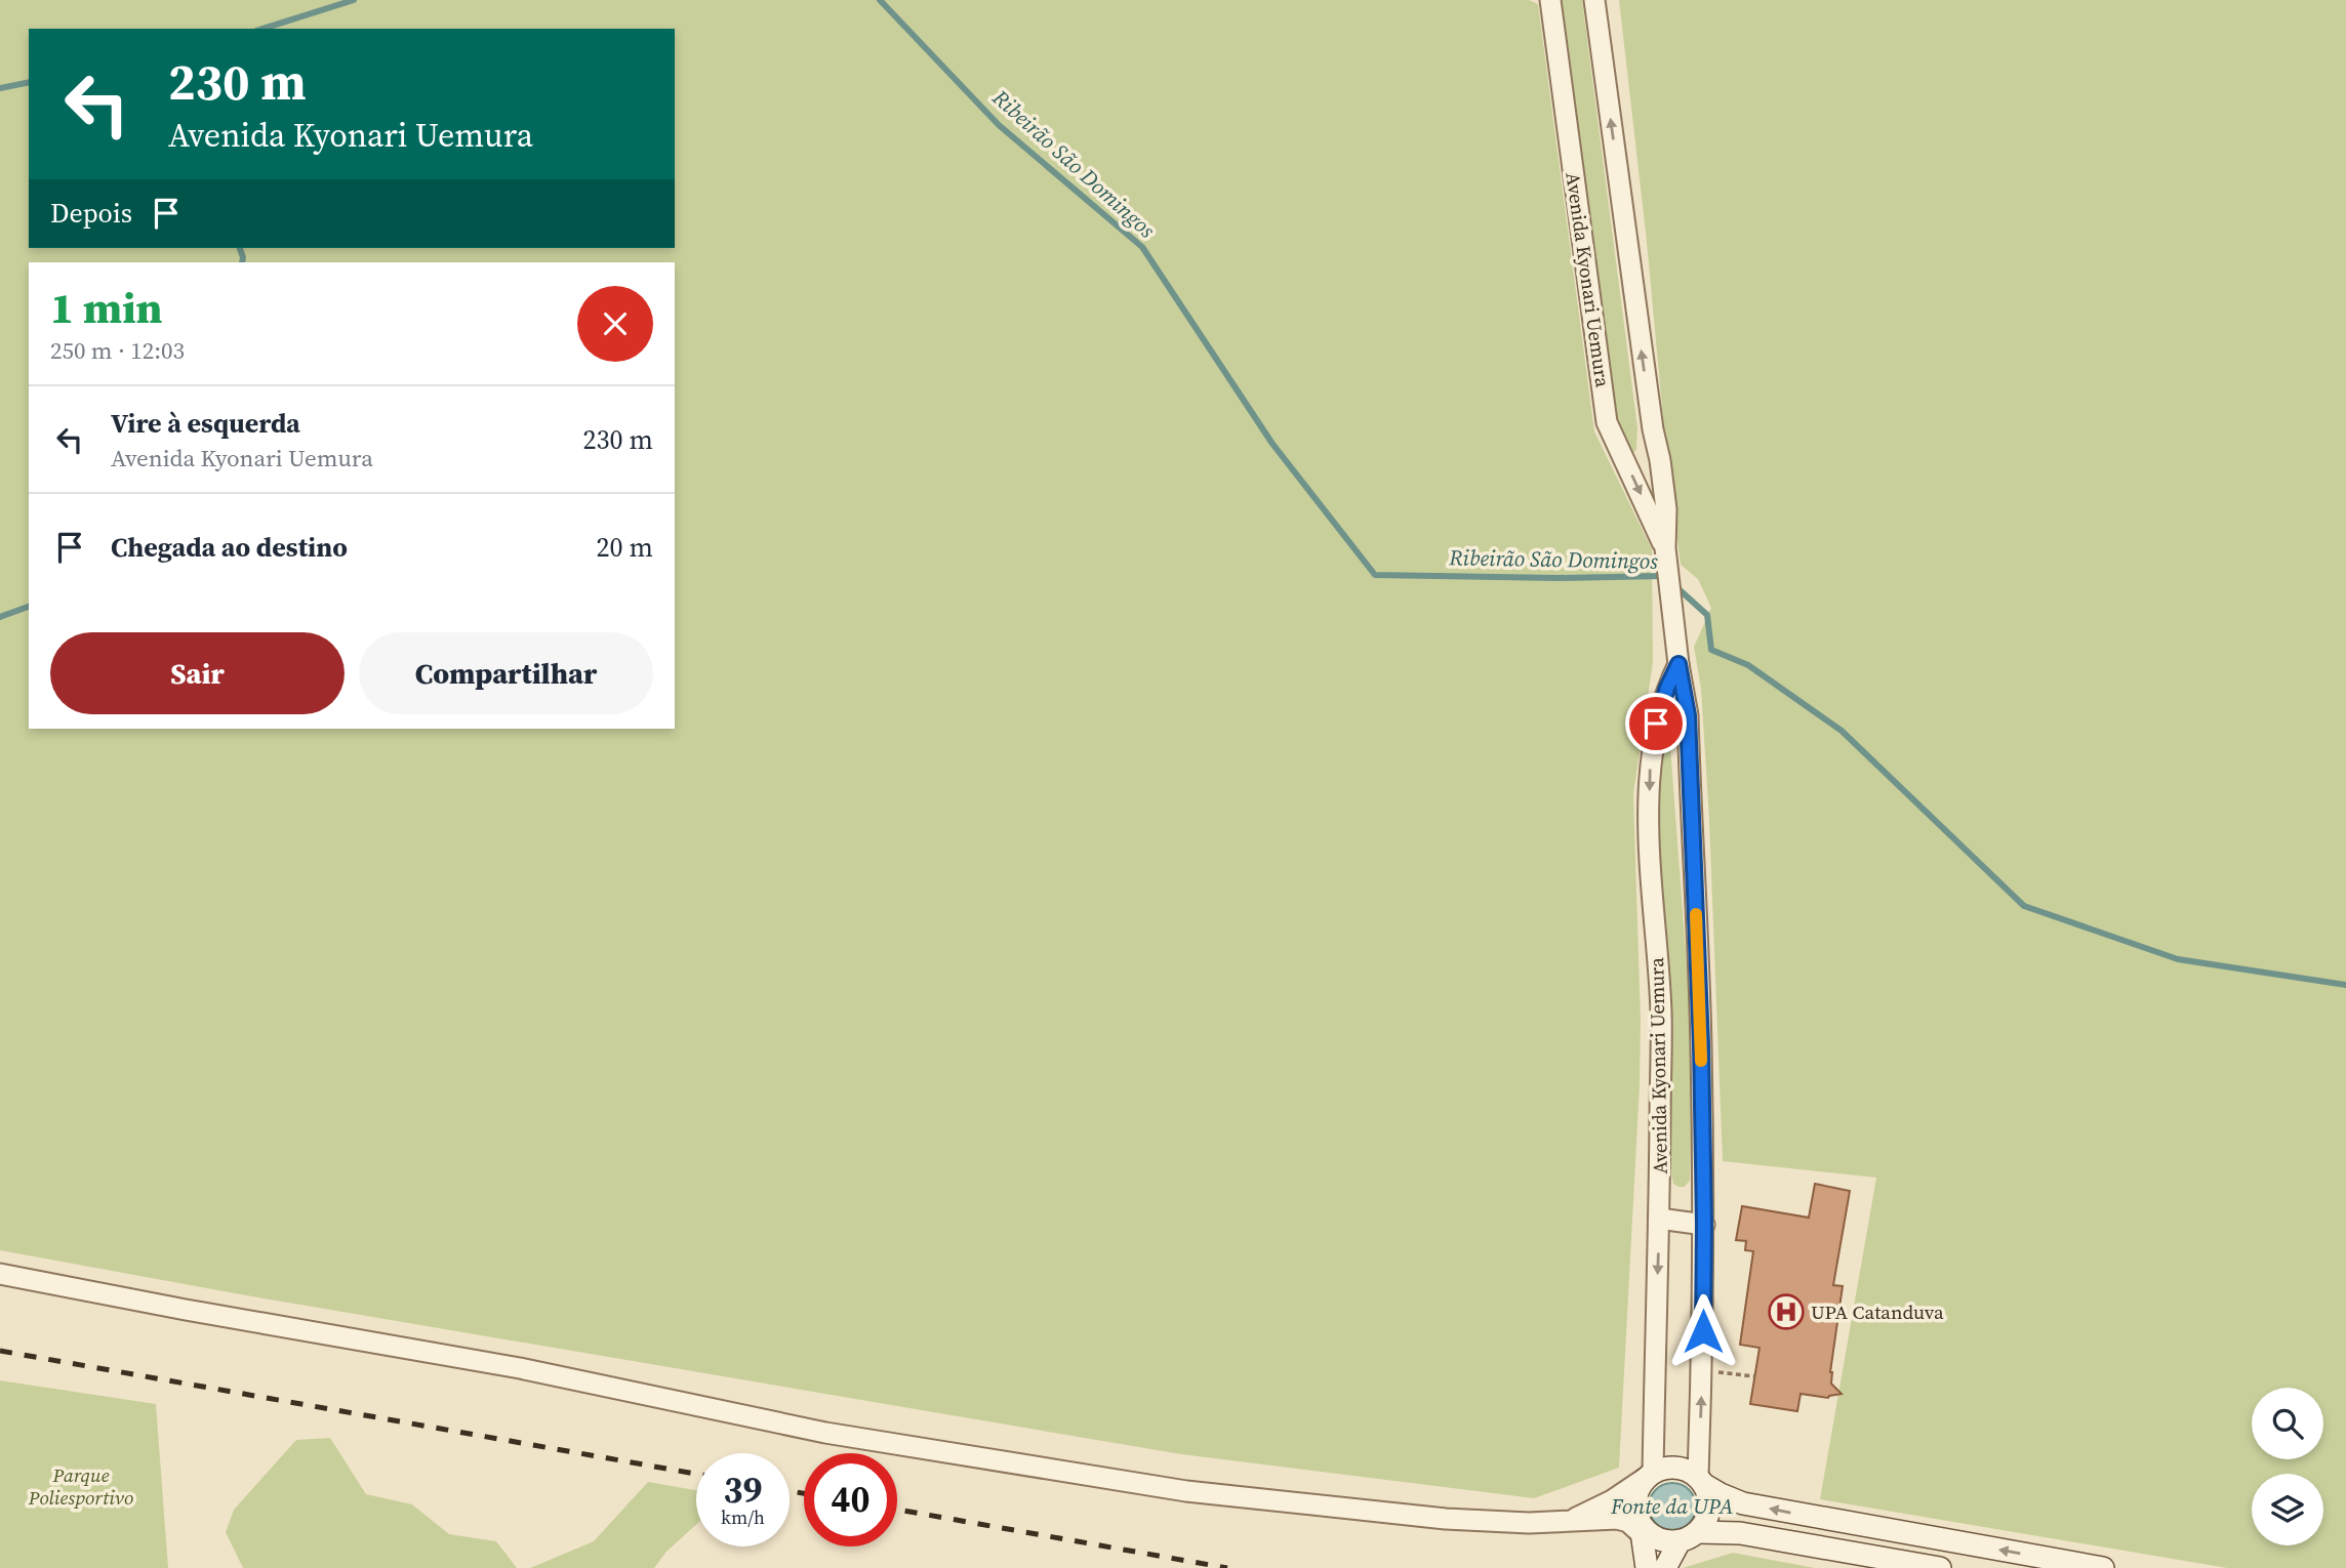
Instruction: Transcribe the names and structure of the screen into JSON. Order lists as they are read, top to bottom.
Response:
{
  "streets": {
    "street": ["Avenida Kyonari Uemura"]
  },
  "water": ["Ribeirão São Domingos", "Fonte da UPA"],
  "parks": ["Parque Poliesportivo"],
  "places": {
    "hospital": ["UPA Catanduva"]
  },
  "page": {
    "turn": ["230 m", "Avenida Kyonari Uemura"],
    "then": "Depois",
    "heading": ["1 min", "250 m · 12:03"],
    "list": [
      {
        "name": "Vire à esquerda",
        "note": "Avenida Kyonari Uemura",
        "value": "230 m"
      },
      {
        "name": "Chegada ao destino",
        "value": "20 m"
      }
    ],
    "buttons": ["Sair", "Compartilhar"],
    "speed": "39 km/h",
    "limit": "40"
  }
}
